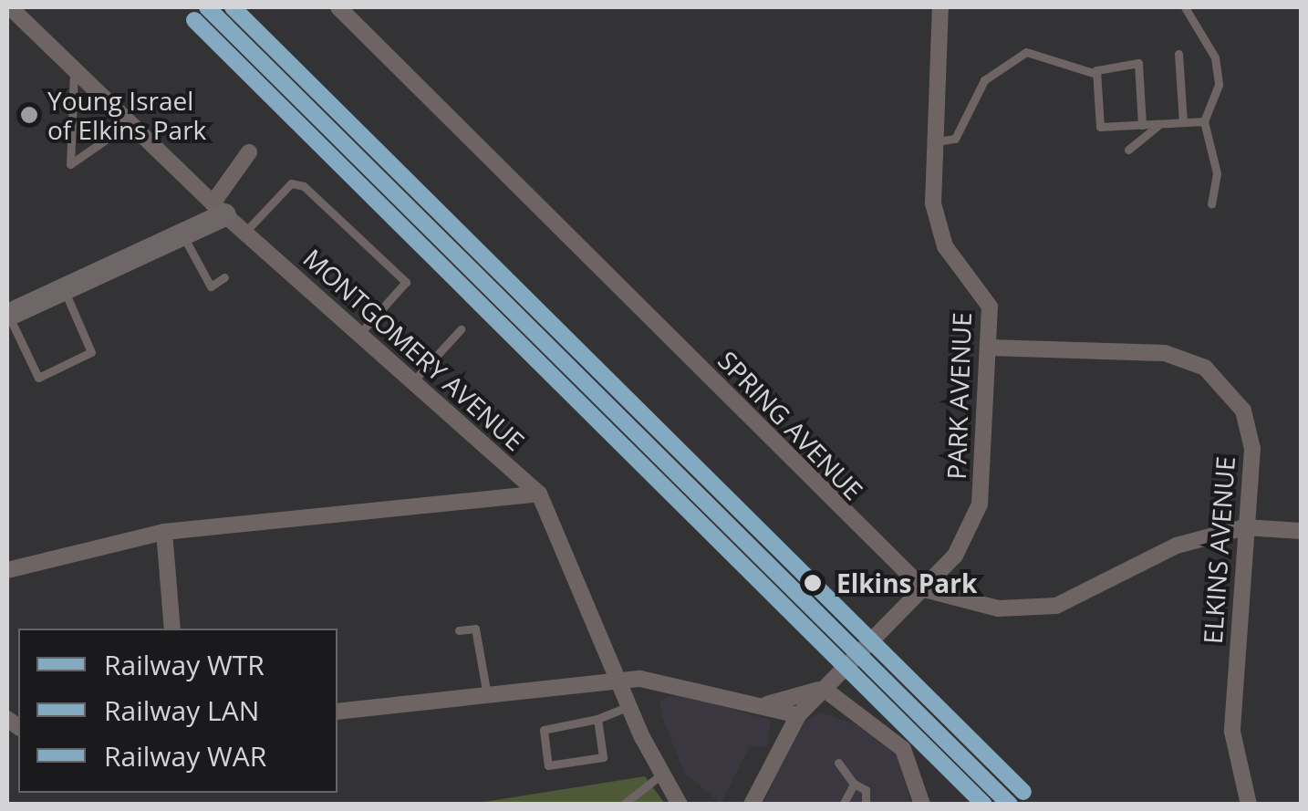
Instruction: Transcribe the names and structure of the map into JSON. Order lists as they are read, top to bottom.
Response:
{
  "streets": {
    "street": [
      "MONTGOMERY AVENUE",
      "PARK AVENUE",
      "SPRING AVENUE",
      "ELKINS AVENUE"
    ]
  },
  "crossings": [
    ["PARK AVENUE", "SPRING AVENUE"],
    ["PARK AVENUE", "ELKINS AVENUE"]
  ],
  "places": ["Young Israel of Elkins Park", "Elkins Park"],
  "lines": ["rail line WTR", "rail line WAR", "rail line LAN"],
  "legend": ["Railway WTR", "Railway LAN", "Railway WAR"]
}
